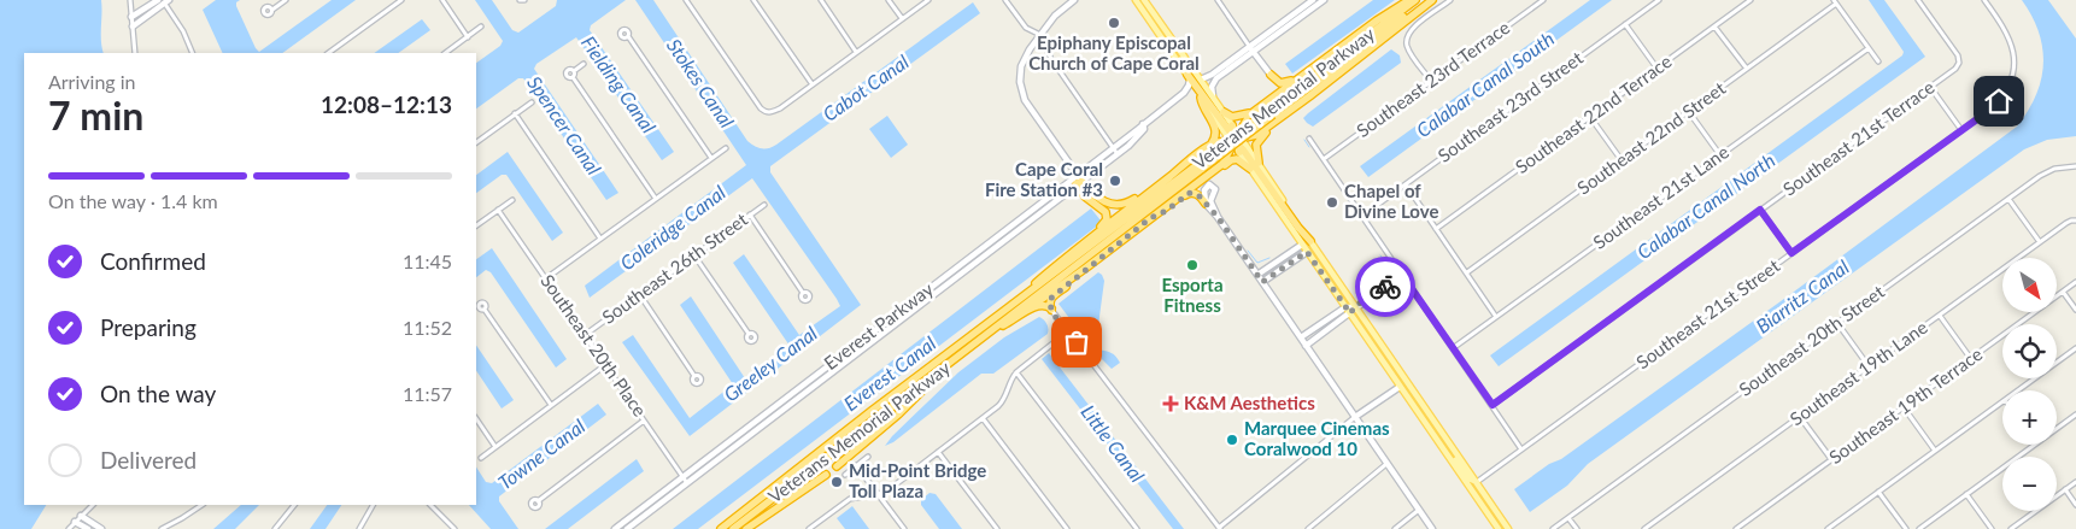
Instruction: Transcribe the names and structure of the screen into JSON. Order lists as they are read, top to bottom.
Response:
{
  "streets": {
    "highway": ["Veterans Memorial Parkway"],
    "street": [
      "Southeast 23rd Terrace",
      "Southeast 23rd Street",
      "Southeast 22nd Terrace",
      "Southeast 22nd Street",
      "Southeast 21st Terrace",
      "Southeast 21st Lane",
      "Southeast 26th Street",
      "Southeast 21st Street",
      "Everest Parkway",
      "Southeast 20th Street",
      "Southeast 20th Place",
      "Southeast 19th Lane",
      "Southeast 19th Terrace"
    ]
  },
  "crossings": [
    ["Southeast 26th Street", "Southeast 20th Place"],
    ["Everest Parkway", "Southeast 20th Place"]
  ],
  "water": [
    "Stokes Canal",
    "Fielding Canal",
    "Calabar Canal South",
    "Cabot Canal",
    "Spencer Canal",
    "Calabar Canal North",
    "Coleridge Canal",
    "Biarritz Canal",
    "Greeley Canal",
    "Everest Canal",
    "Little Canal",
    "Towne Canal"
  ],
  "places": {
    "other": [
      "Epiphany Episcopal Church of Cape Coral",
      "Cape Coral Fire Station #3",
      "Chapel of Divine Love",
      "Esporta Fitness",
      "Marquee Cinemas Coralwood 10",
      "Mid-Point Bridge Toll Plaza"
    ],
    "health": ["K&M Aesthetics"]
  },
  "north": "bottom right",
  "page": {
    "heading": ["7 min", "Arriving in", "12:08–12:13"],
    "bar": "On the way · 1.4 km",
    "list": [
      ["Confirmed", "11:45"],
      ["Preparing", "11:52"],
      ["On the way", "11:57"],
      "Delivered"
    ],
    "map_buttons": ["+", "−"]
  }
}
